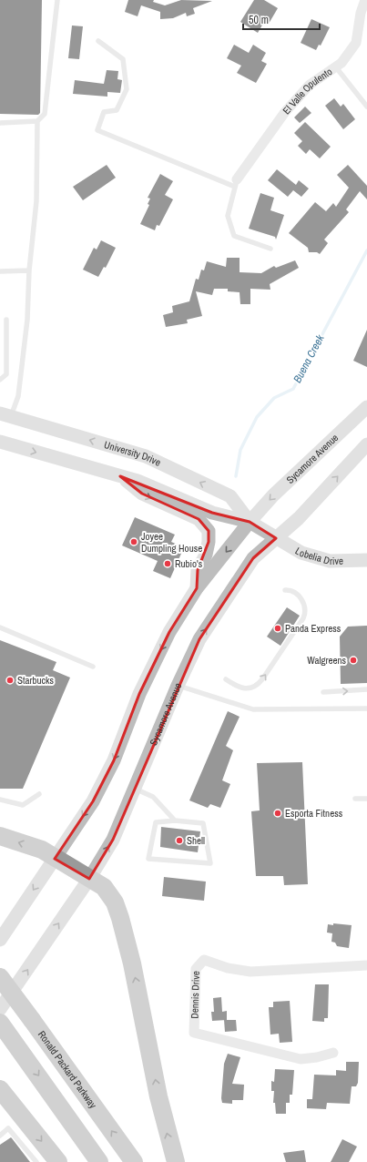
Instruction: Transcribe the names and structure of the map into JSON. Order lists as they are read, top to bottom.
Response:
{
  "streets": {
    "highway": ["Ronald Packard Parkway"],
    "main road": ["University Drive", "Sycamore Avenue", "Lobelia Drive"],
    "street": ["El Valle Opulento", "Dennis Drive"]
  },
  "crossings": [
    ["University Drive", "Sycamore Avenue"],
    ["University Drive", "Lobelia Drive"],
    ["Sycamore Avenue", "Lobelia Drive"]
  ],
  "water": ["Buena Creek"],
  "places": [
    "Joyee Dumpling House",
    "Rubio's",
    "Panda Express",
    "Walgreens",
    "Starbucks",
    "Esporta Fitness",
    "Shell"
  ],
  "scale_bar": "50 m"
}
